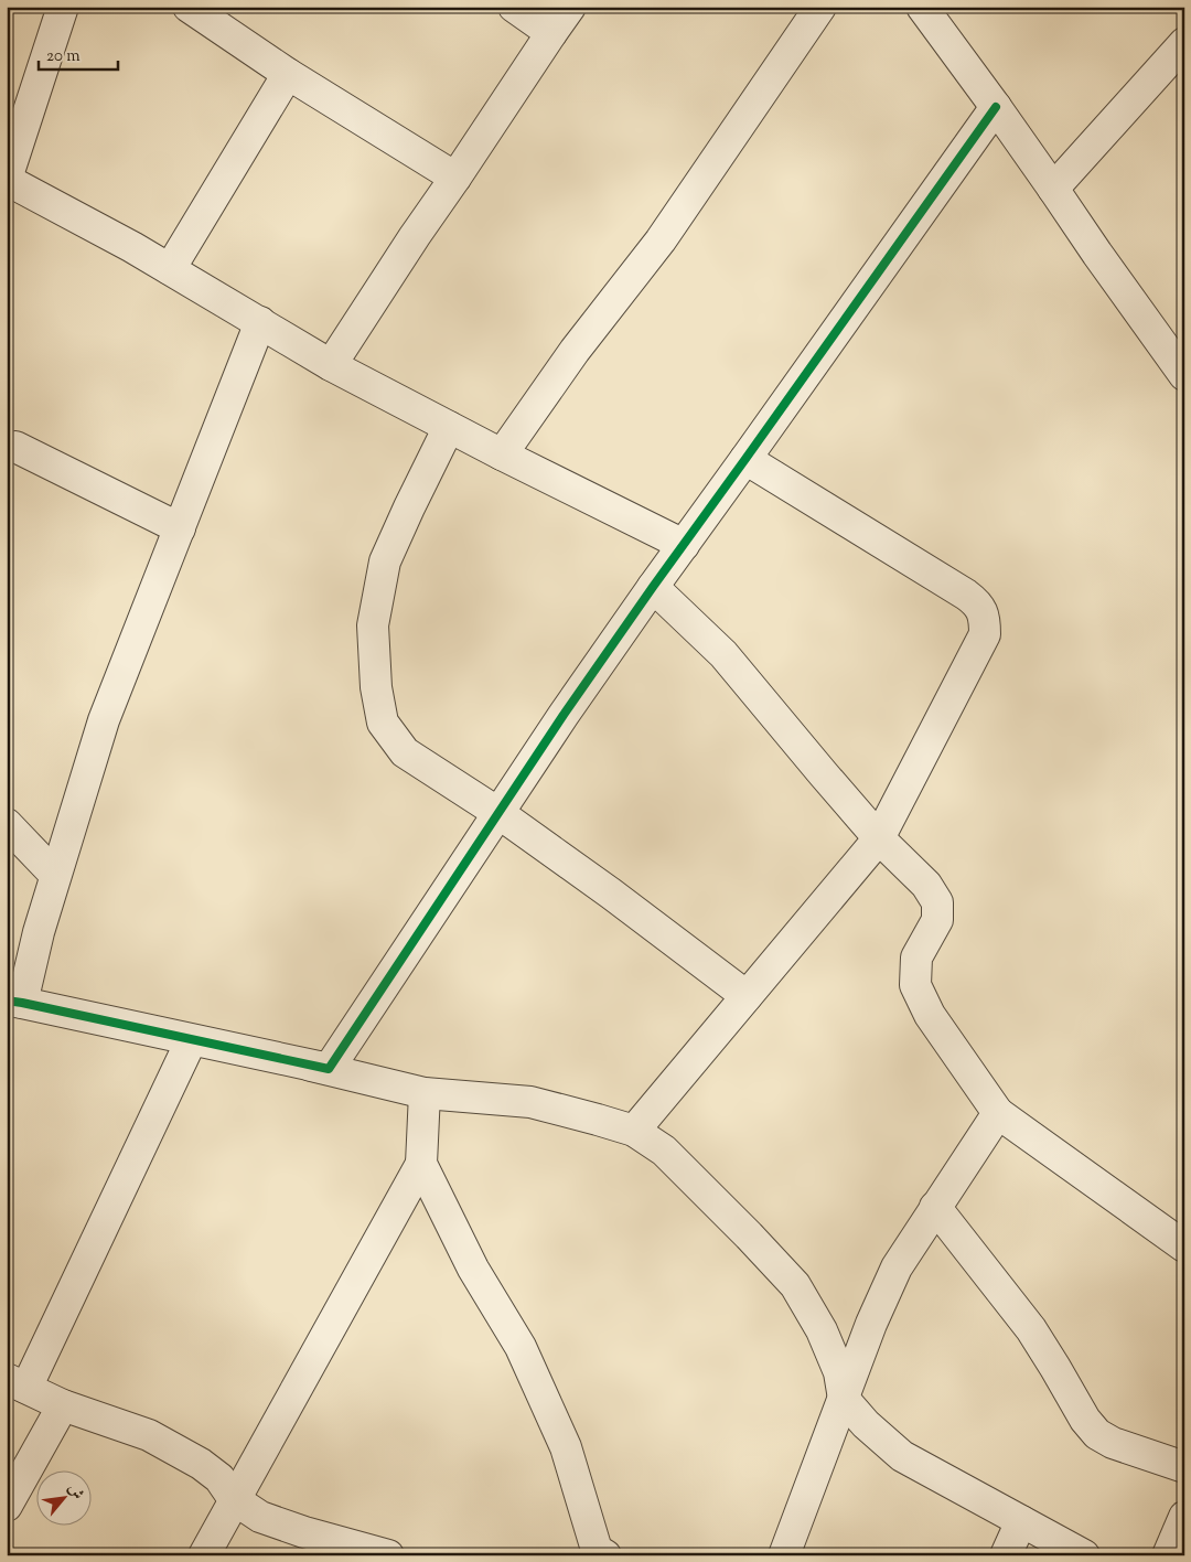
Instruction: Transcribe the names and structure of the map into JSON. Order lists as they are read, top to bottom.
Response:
{
  "scale_bar": "20 m",
  "north": "top right"
}
